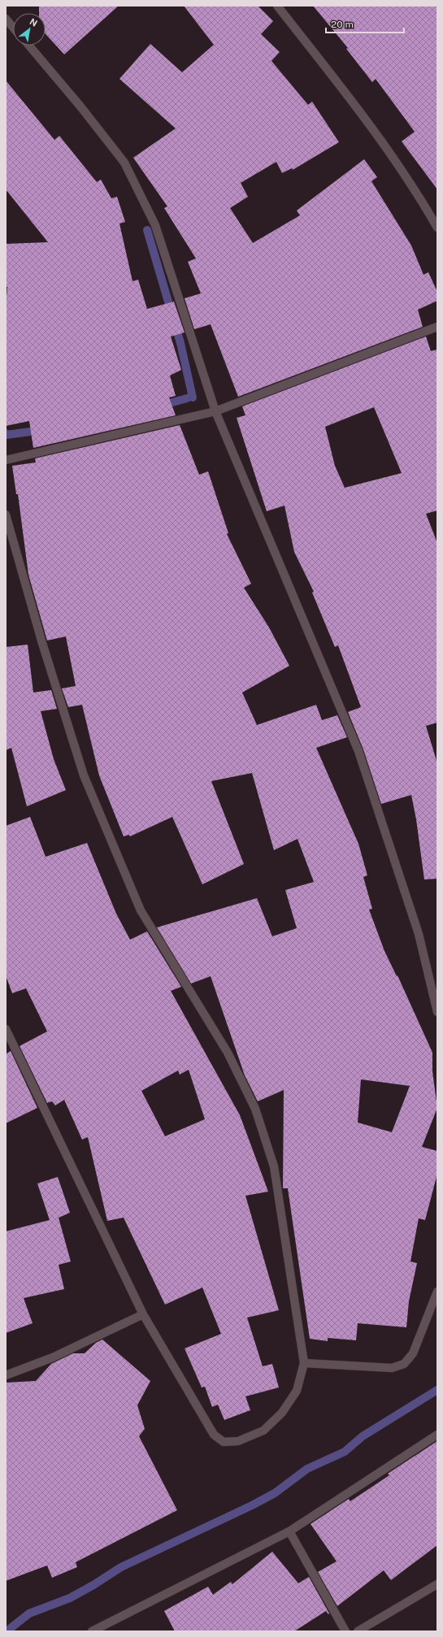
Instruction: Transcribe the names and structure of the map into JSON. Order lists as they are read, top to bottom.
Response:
{
  "scale_bar": "20 m",
  "north": "top right"
}
